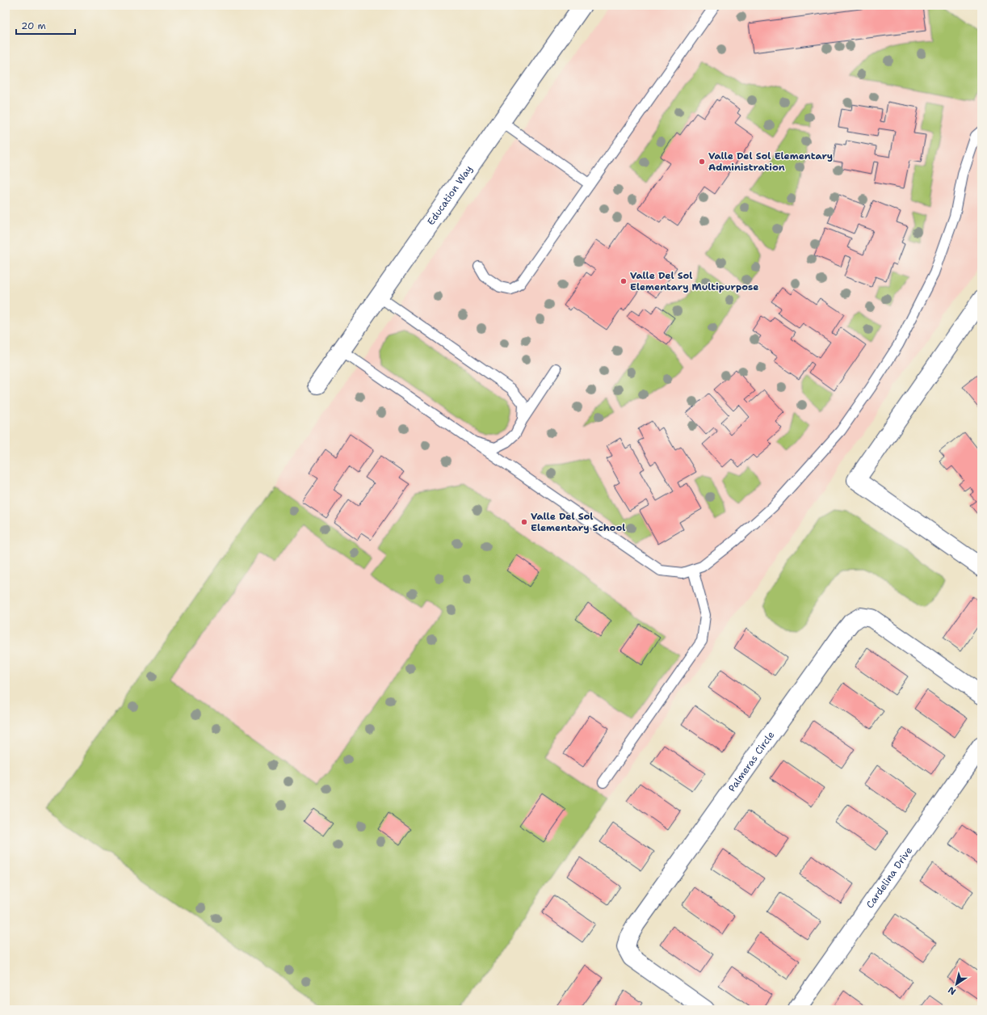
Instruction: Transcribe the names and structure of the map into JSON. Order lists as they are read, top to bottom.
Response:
{
  "streets": {
    "street": ["Education Way", "Palmeras Circle", "Cardelina Drive"]
  },
  "places": ["Valle Del Sol Elementary Administration", "Valle Del Sol Elementary Multipurpose", "Valle Del Sol Elementary School"],
  "scale_bar": "20 m",
  "north": "bottom left"
}
